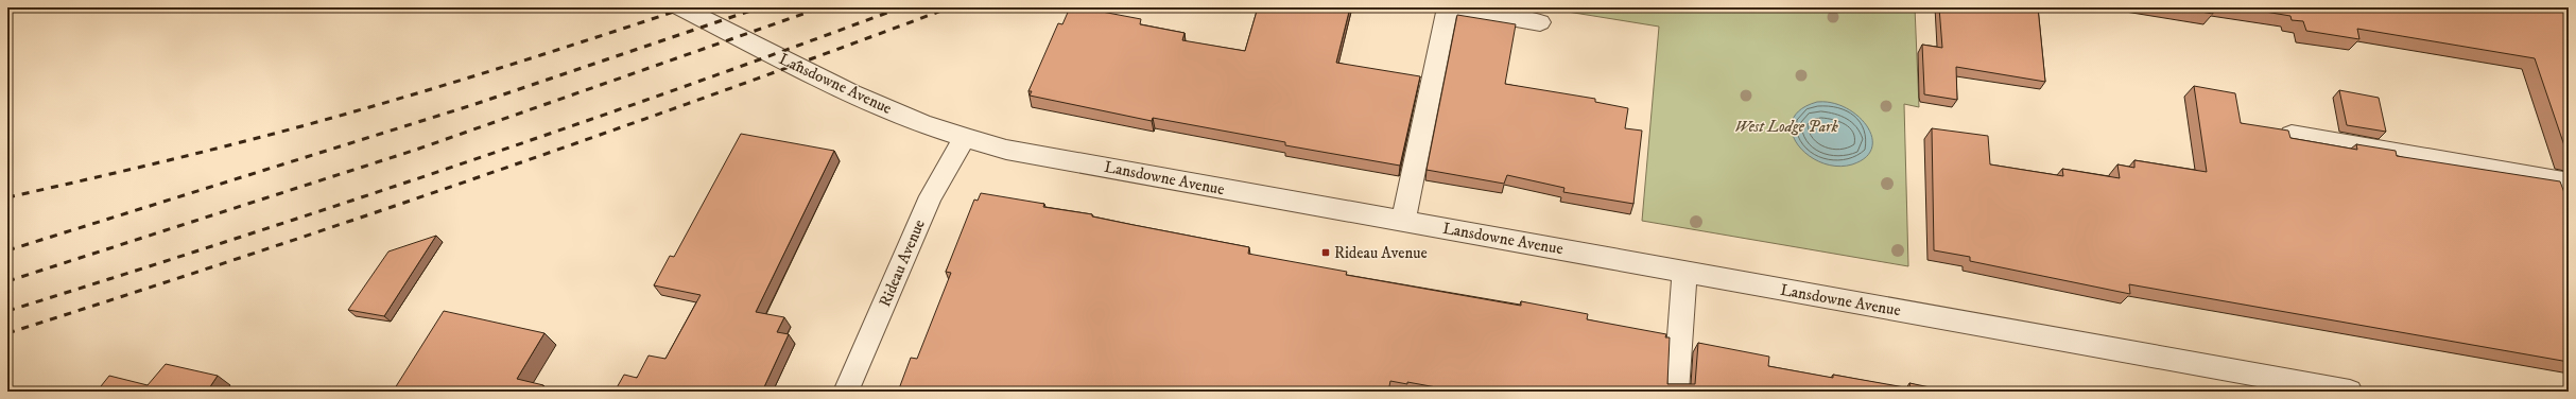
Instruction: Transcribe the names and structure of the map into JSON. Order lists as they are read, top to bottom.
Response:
{
  "streets": {
    "street": ["Lansdowne Avenue", "Rideau Avenue"]
  },
  "crossings": [
    ["Lansdowne Avenue", "Rideau Avenue"]
  ],
  "parks": ["West Lodge Park"],
  "places": {
    "transit": ["Rideau Avenue"]
  }
}
